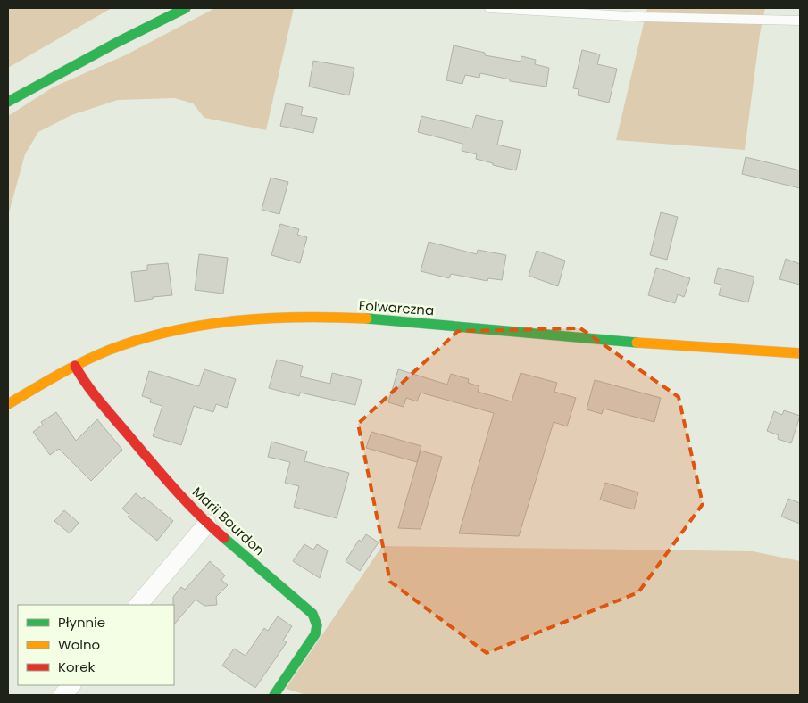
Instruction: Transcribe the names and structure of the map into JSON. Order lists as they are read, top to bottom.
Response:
{
  "streets": {
    "street": ["Folwarczna", "Marii Bourdon"]
  },
  "crossings": [
    ["Folwarczna", "Marii Bourdon"]
  ],
  "legend": ["Płynnie", "Wolno", "Korek"]
}
